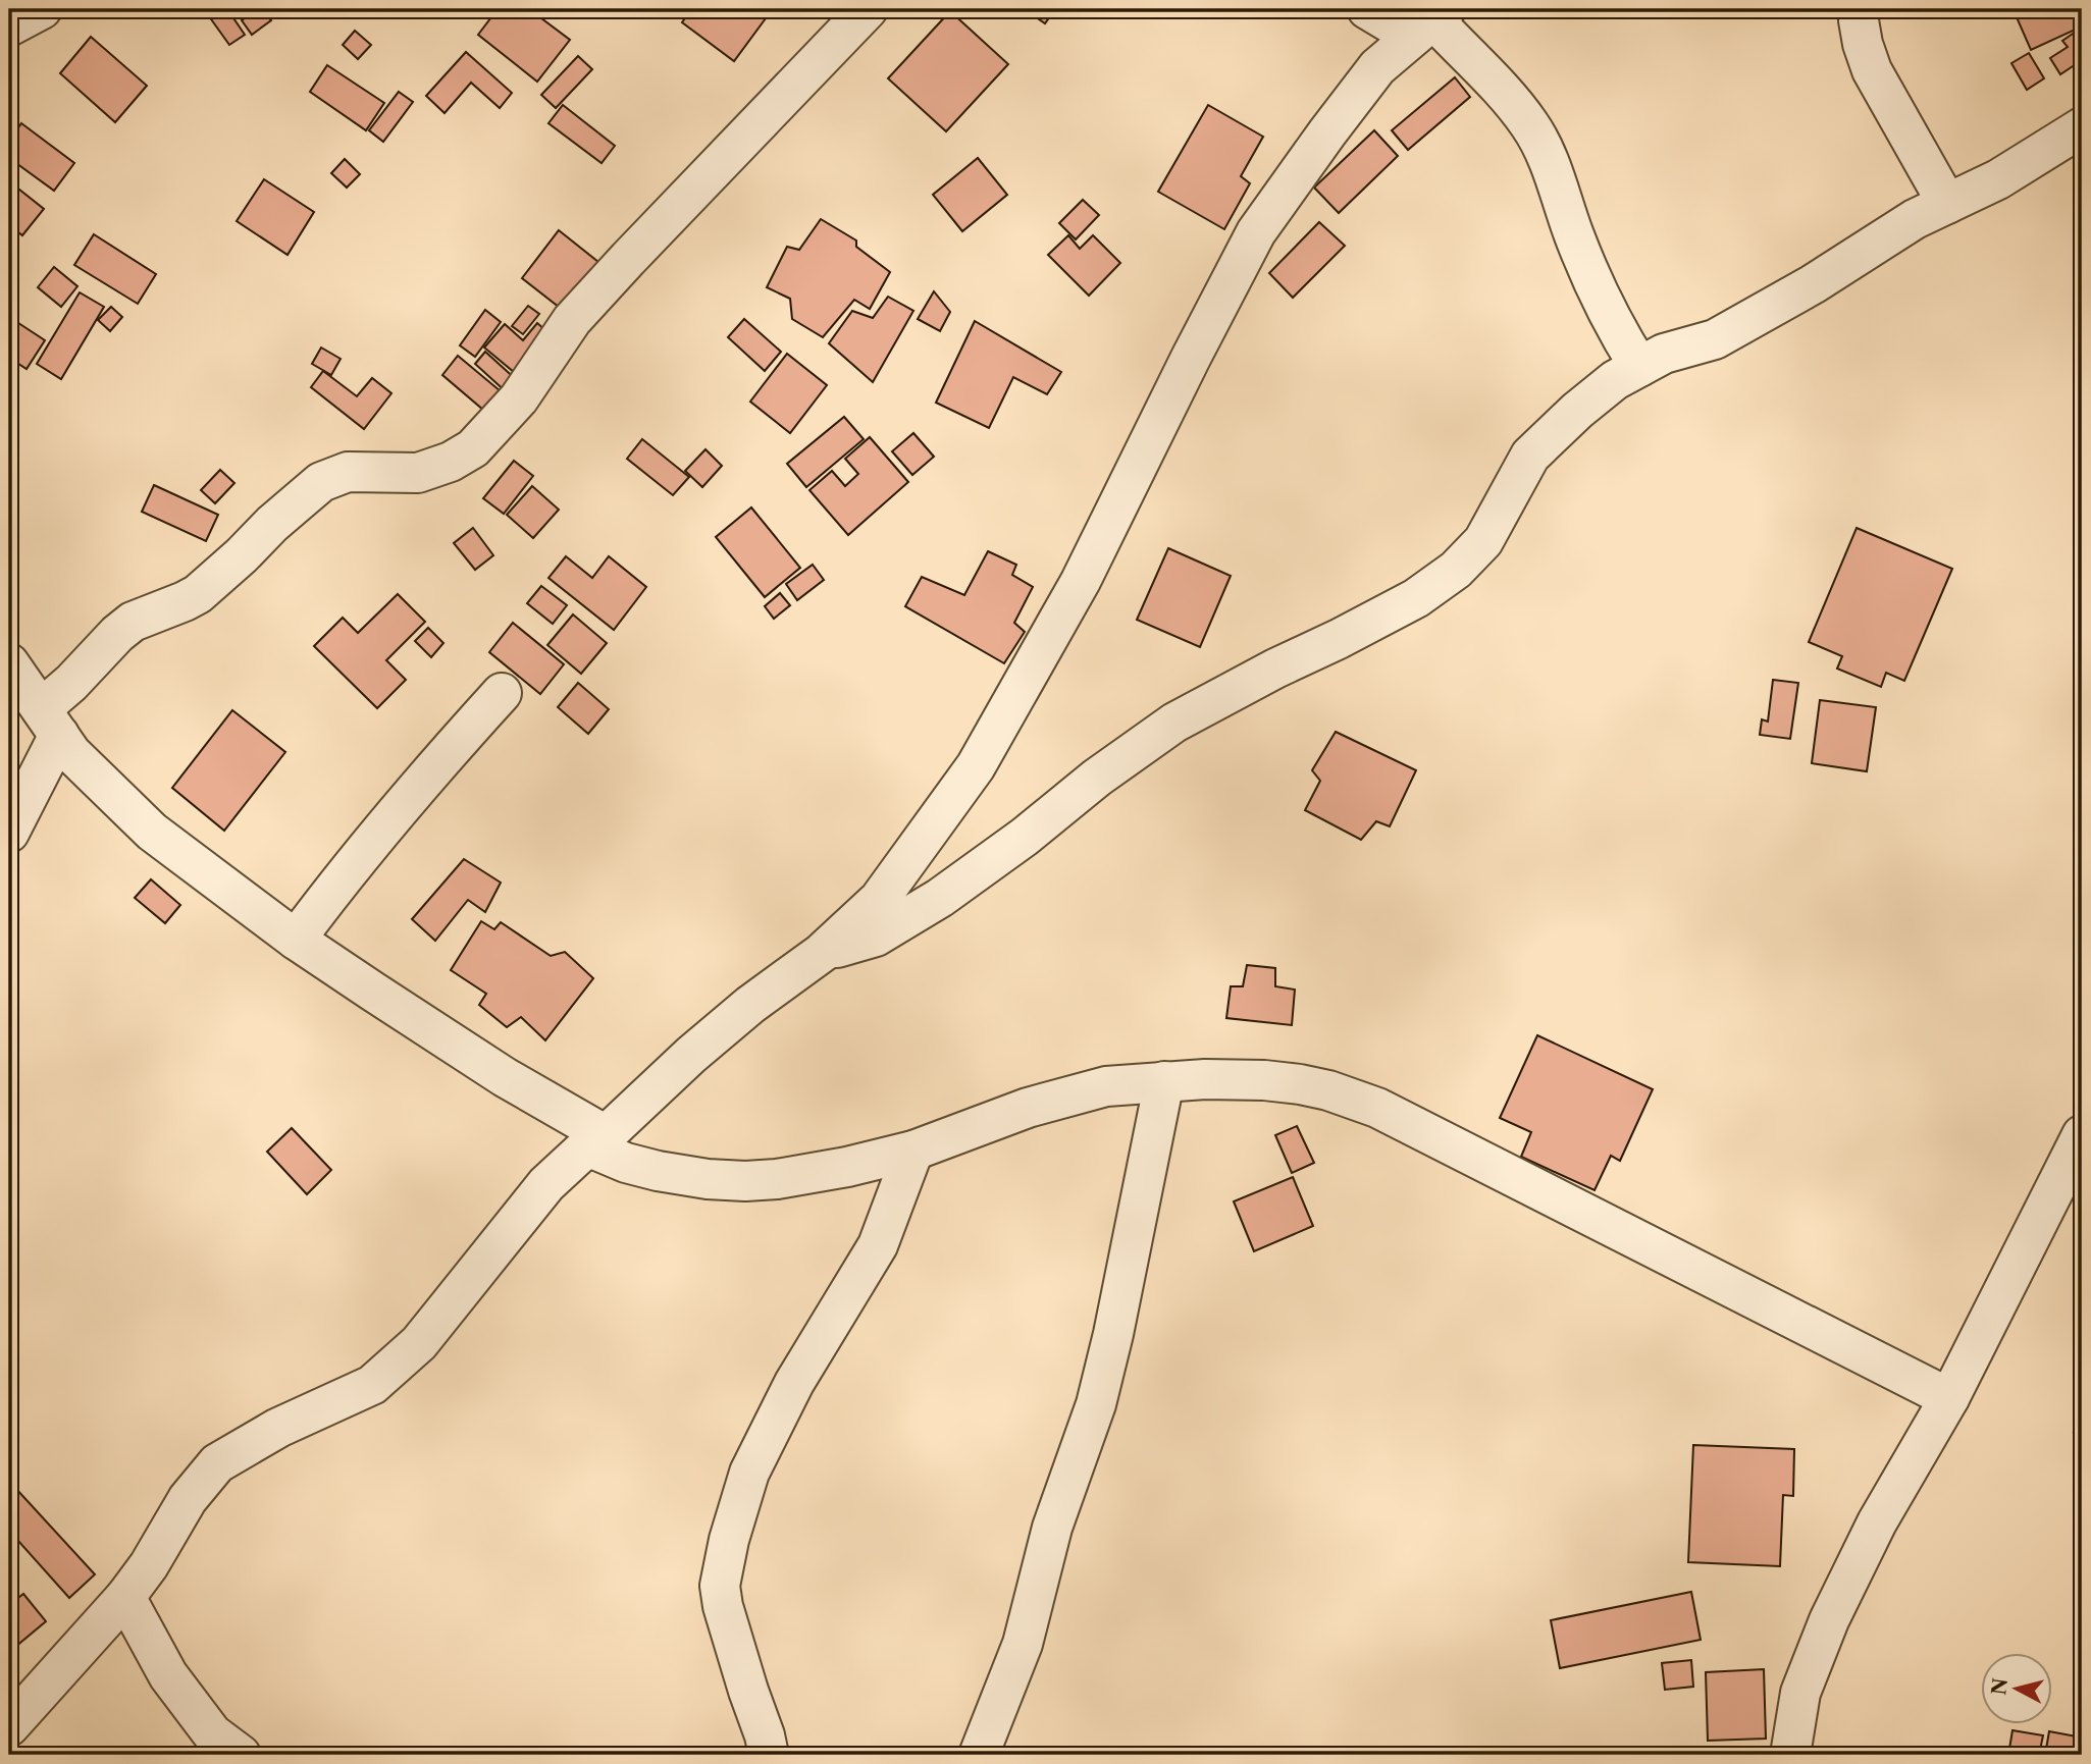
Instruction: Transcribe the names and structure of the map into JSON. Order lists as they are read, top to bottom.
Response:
{
  "north": "left"
}
